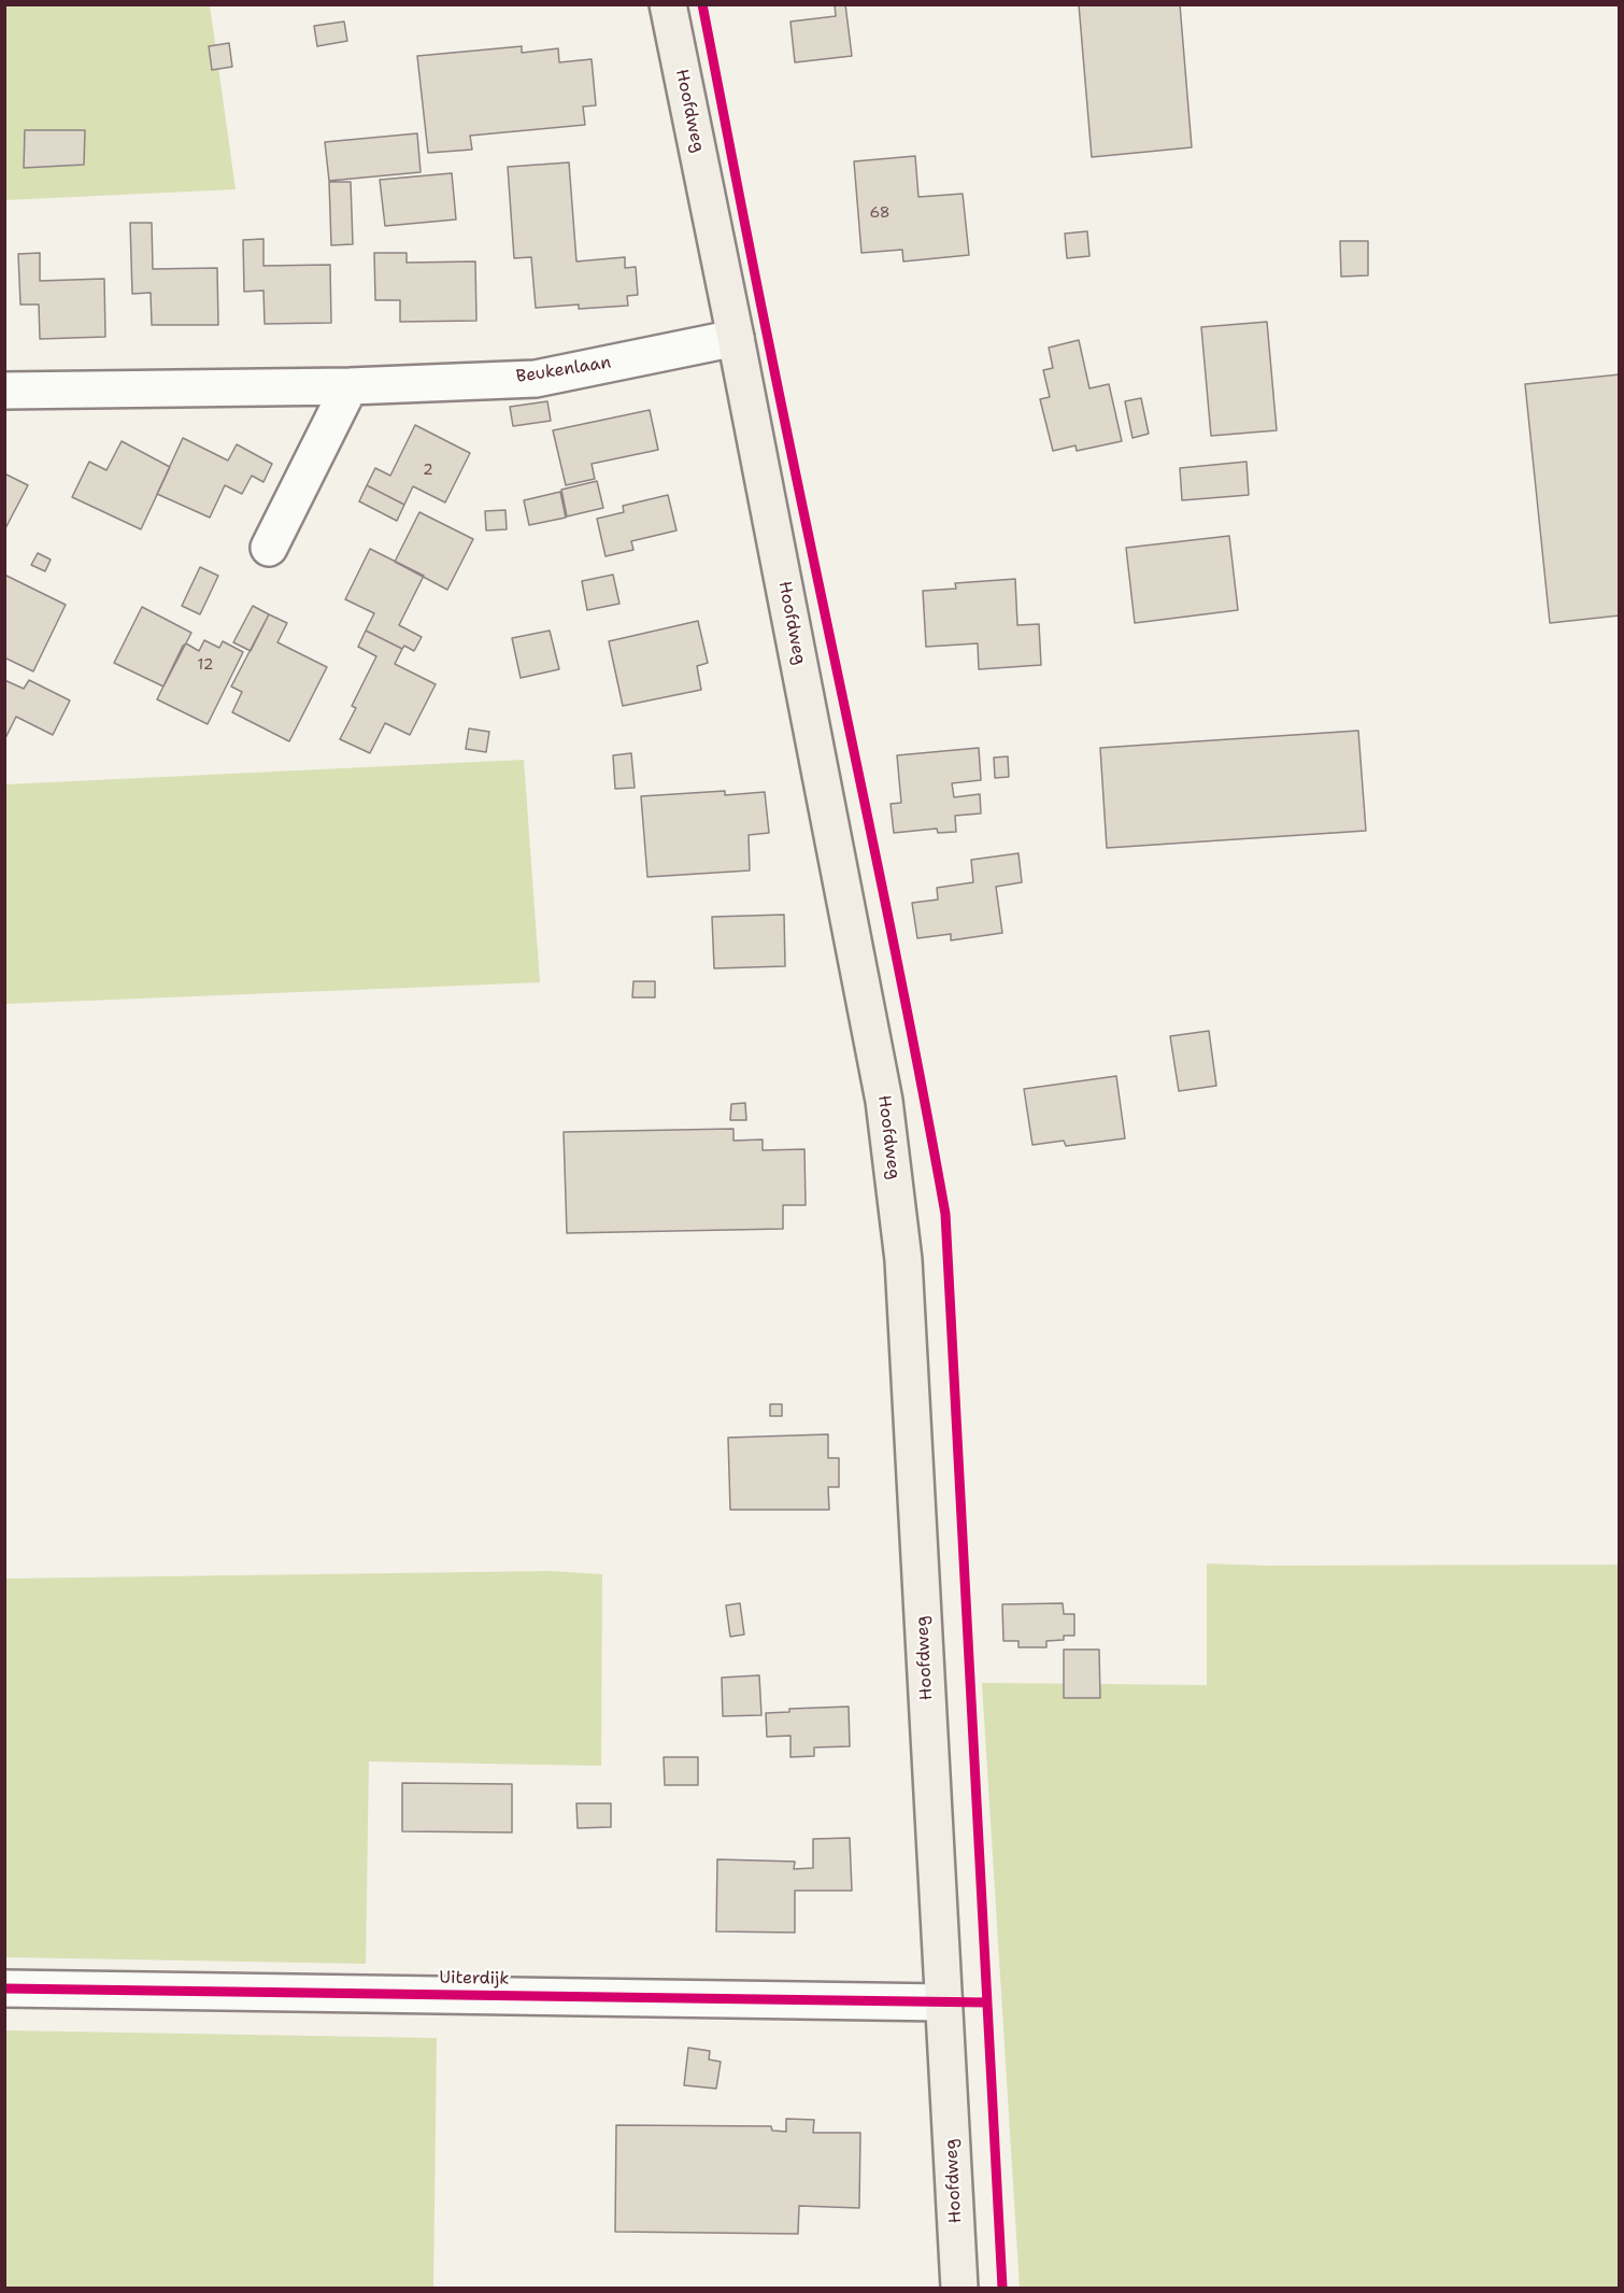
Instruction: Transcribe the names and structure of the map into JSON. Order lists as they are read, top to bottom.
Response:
{
  "streets": {
    "main road": ["Hoofdweg"],
    "street": ["Beukenlaan", "Uiterdijk"]
  },
  "crossings": [
    ["Hoofdweg", "Beukenlaan"],
    ["Hoofdweg", "Uiterdijk"]
  ],
  "house_numbers": ["68", "2", "12"]
}
